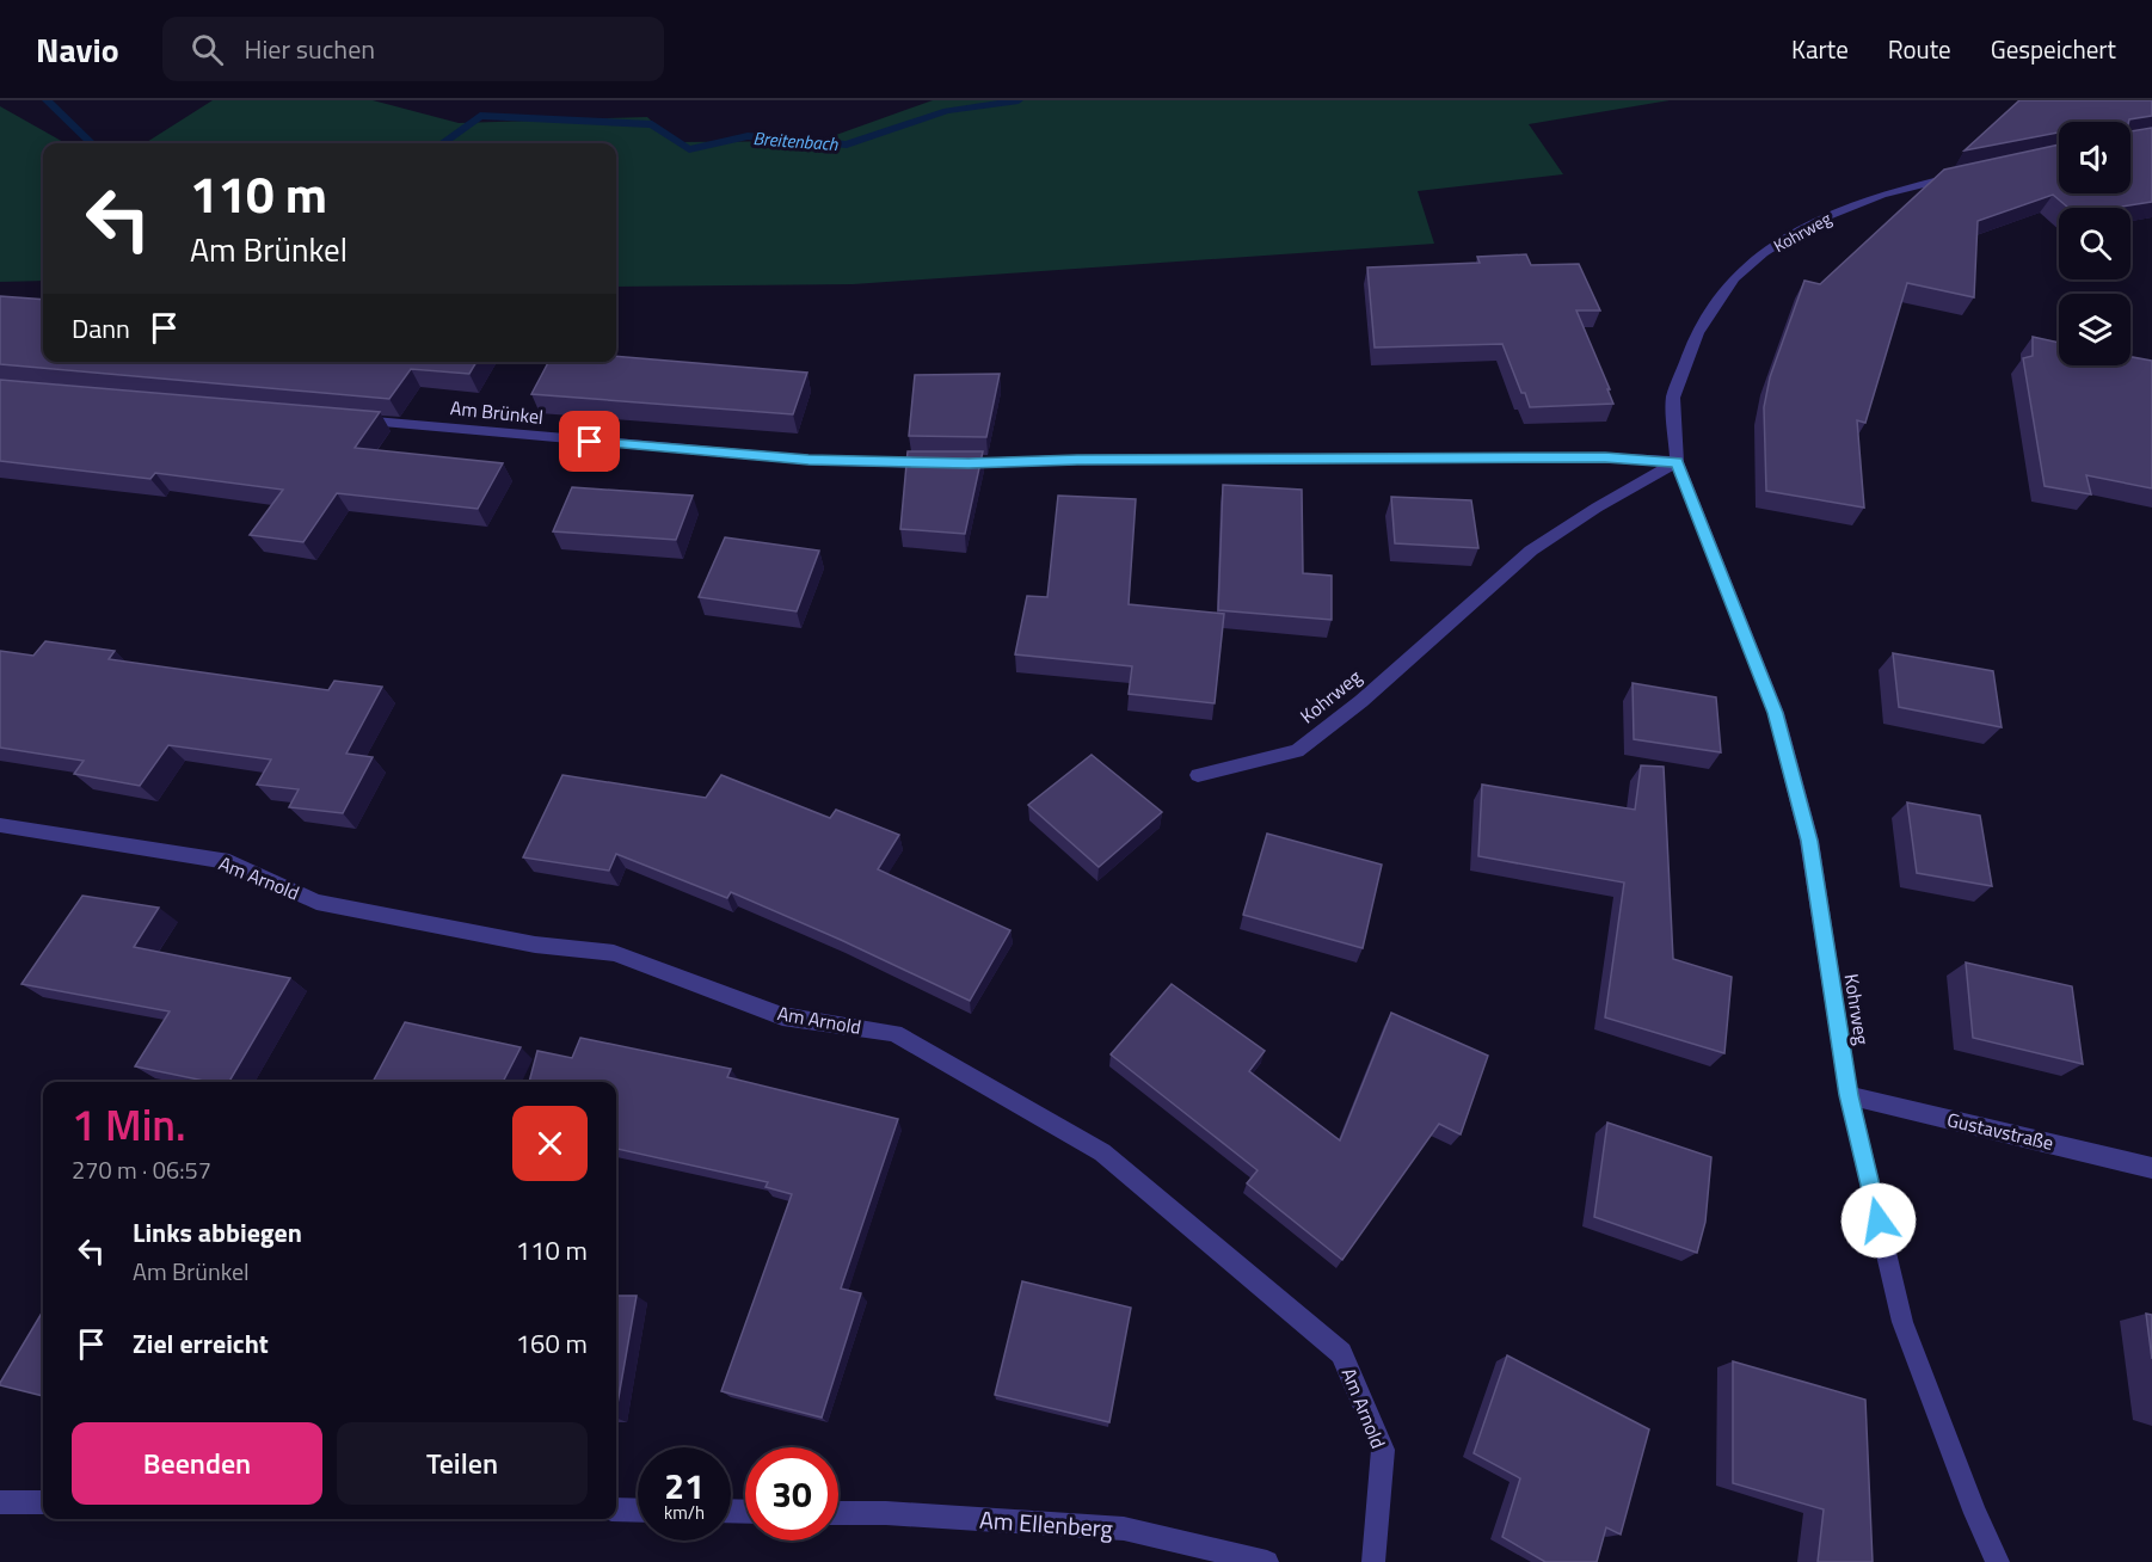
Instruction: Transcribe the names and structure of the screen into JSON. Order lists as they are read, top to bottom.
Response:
{
  "streets": {
    "street": [
      "Kohrweg",
      "Am Brünkel",
      "Am Arnold",
      "Gustavstraße",
      "Am Ellenberg"
    ]
  },
  "crossings": [
    ["Kohrweg", "Am Brünkel"],
    ["Kohrweg", "Gustavstraße"]
  ],
  "water": ["Breitenbach"],
  "page": {
    "header": "Navio",
    "search": "Hier suchen",
    "nav": ["Karte", "Route", "Gespeichert"],
    "turn": ["110 m", "Am Brünkel"],
    "then": "Dann",
    "heading": ["1 Min.", "270 m · 06:57"],
    "list": [
      {
        "name": "Links abbiegen",
        "note": "Am Brünkel",
        "value": "110 m"
      },
      {
        "name": "Ziel erreicht",
        "value": "160 m"
      }
    ],
    "buttons": ["Beenden", "Teilen"],
    "speed": "21 km/h",
    "limit": "30"
  }
}
